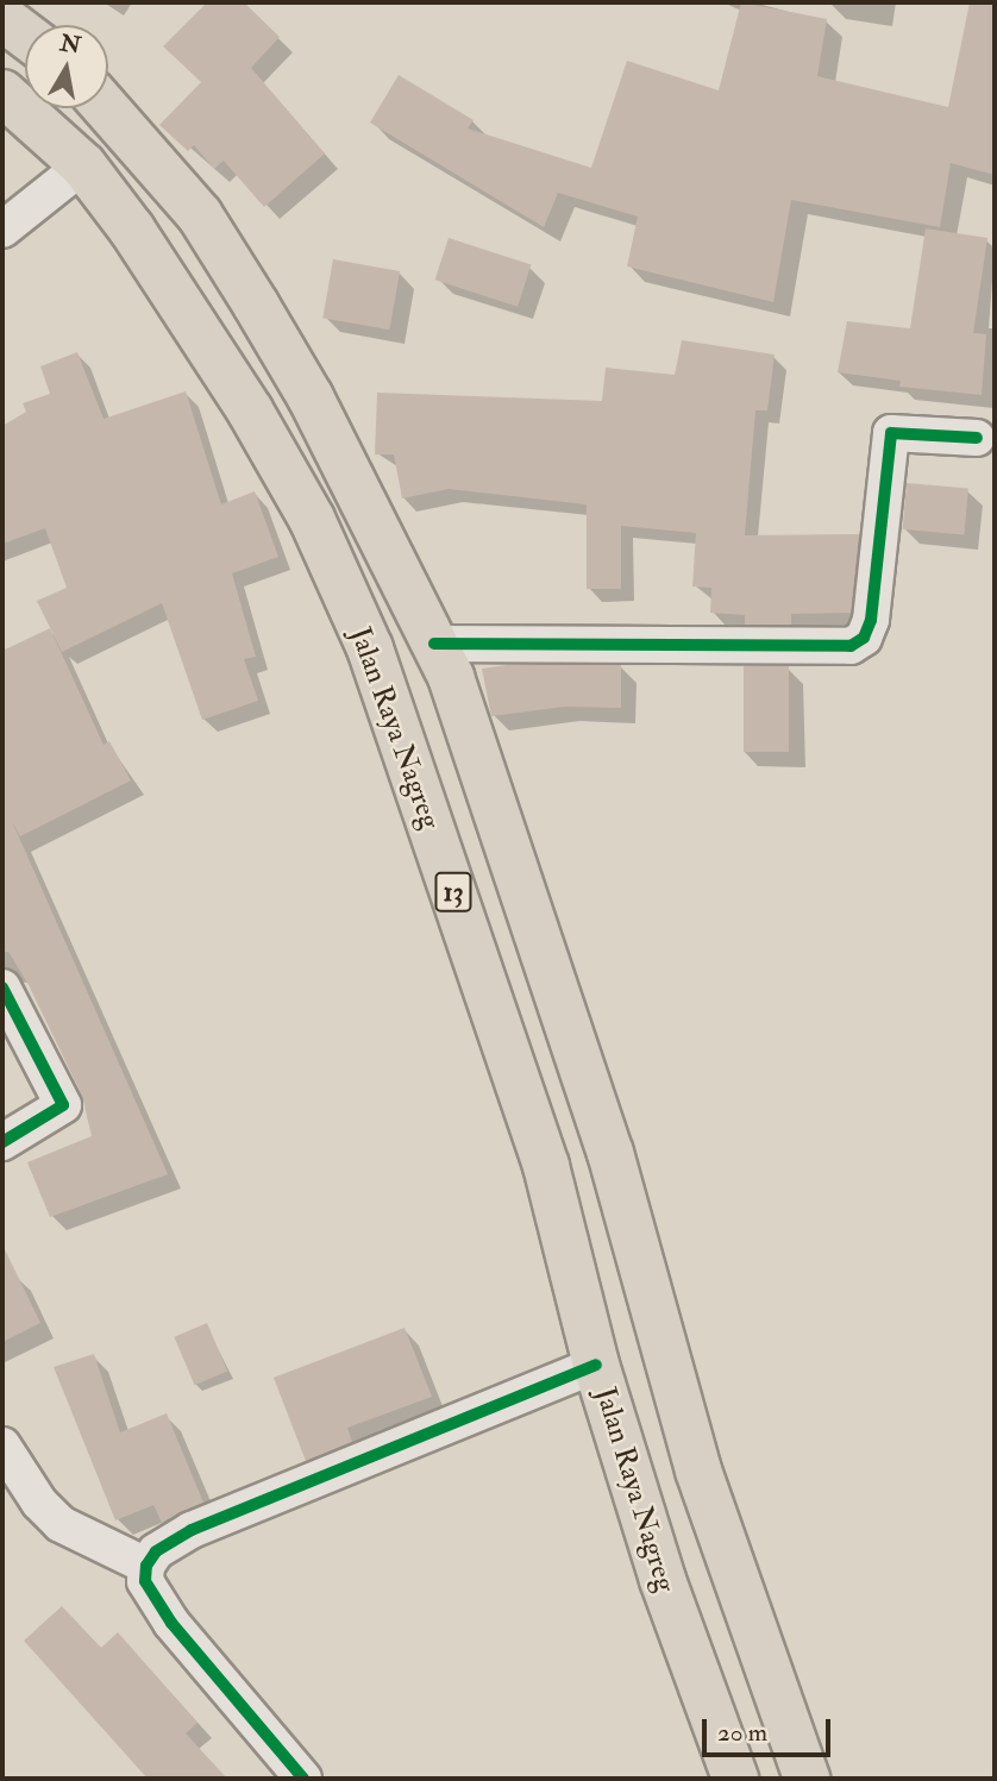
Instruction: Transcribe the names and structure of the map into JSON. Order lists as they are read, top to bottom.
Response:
{
  "streets": {
    "highway": ["Jalan Raya Nagreg", "13"]
  },
  "scale_bar": "20 m",
  "north": "top"
}
